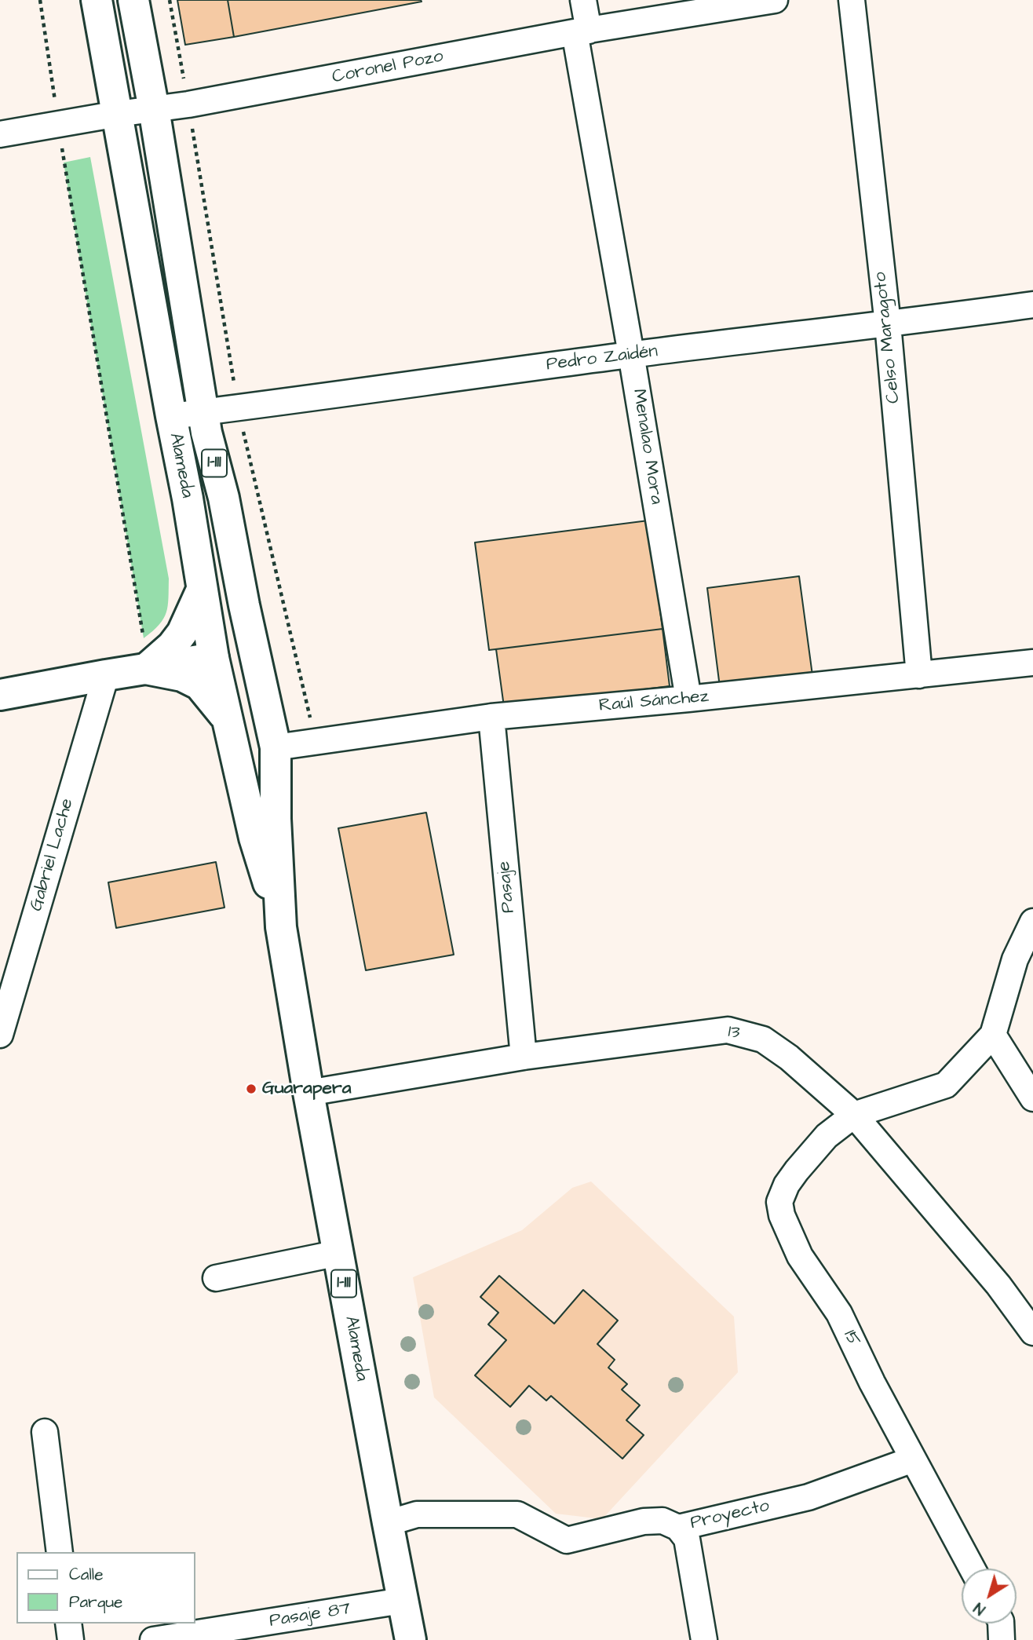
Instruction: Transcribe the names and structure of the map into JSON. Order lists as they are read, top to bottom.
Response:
{
  "streets": {
    "main road": ["1-111", "Alameda"],
    "street": [
      "Coronel Pozo",
      "Celso Maragoto",
      "Pedro Zaidén",
      "Menalao Mora",
      "Raúl Sánchez",
      "Gabriel Lache",
      "Pasaje",
      "13",
      "15",
      "Proyecto",
      "Pasaje 87"
    ]
  },
  "crossings": [
    ["Coronel Pozo", "Menalao Mora"],
    ["Coronel Pozo", "Alameda"],
    ["Celso Maragoto", "Pedro Zaidén"],
    ["Celso Maragoto", "Raúl Sánchez"],
    ["Pedro Zaidén", "Menalao Mora"],
    ["Pedro Zaidén", "Alameda"],
    ["Menalao Mora", "Raúl Sánchez"],
    ["Alameda", "Raúl Sánchez"],
    ["Alameda", "13"],
    ["Alameda", "Proyecto"],
    ["Alameda", "Pasaje 87"],
    ["Raúl Sánchez", "Pasaje"],
    ["Pasaje", "13"],
    ["13", "15"],
    ["15", "Proyecto"]
  ],
  "places": ["Guarapera"],
  "legend": ["Calle", "Parque"],
  "north": "bottom left"
}
